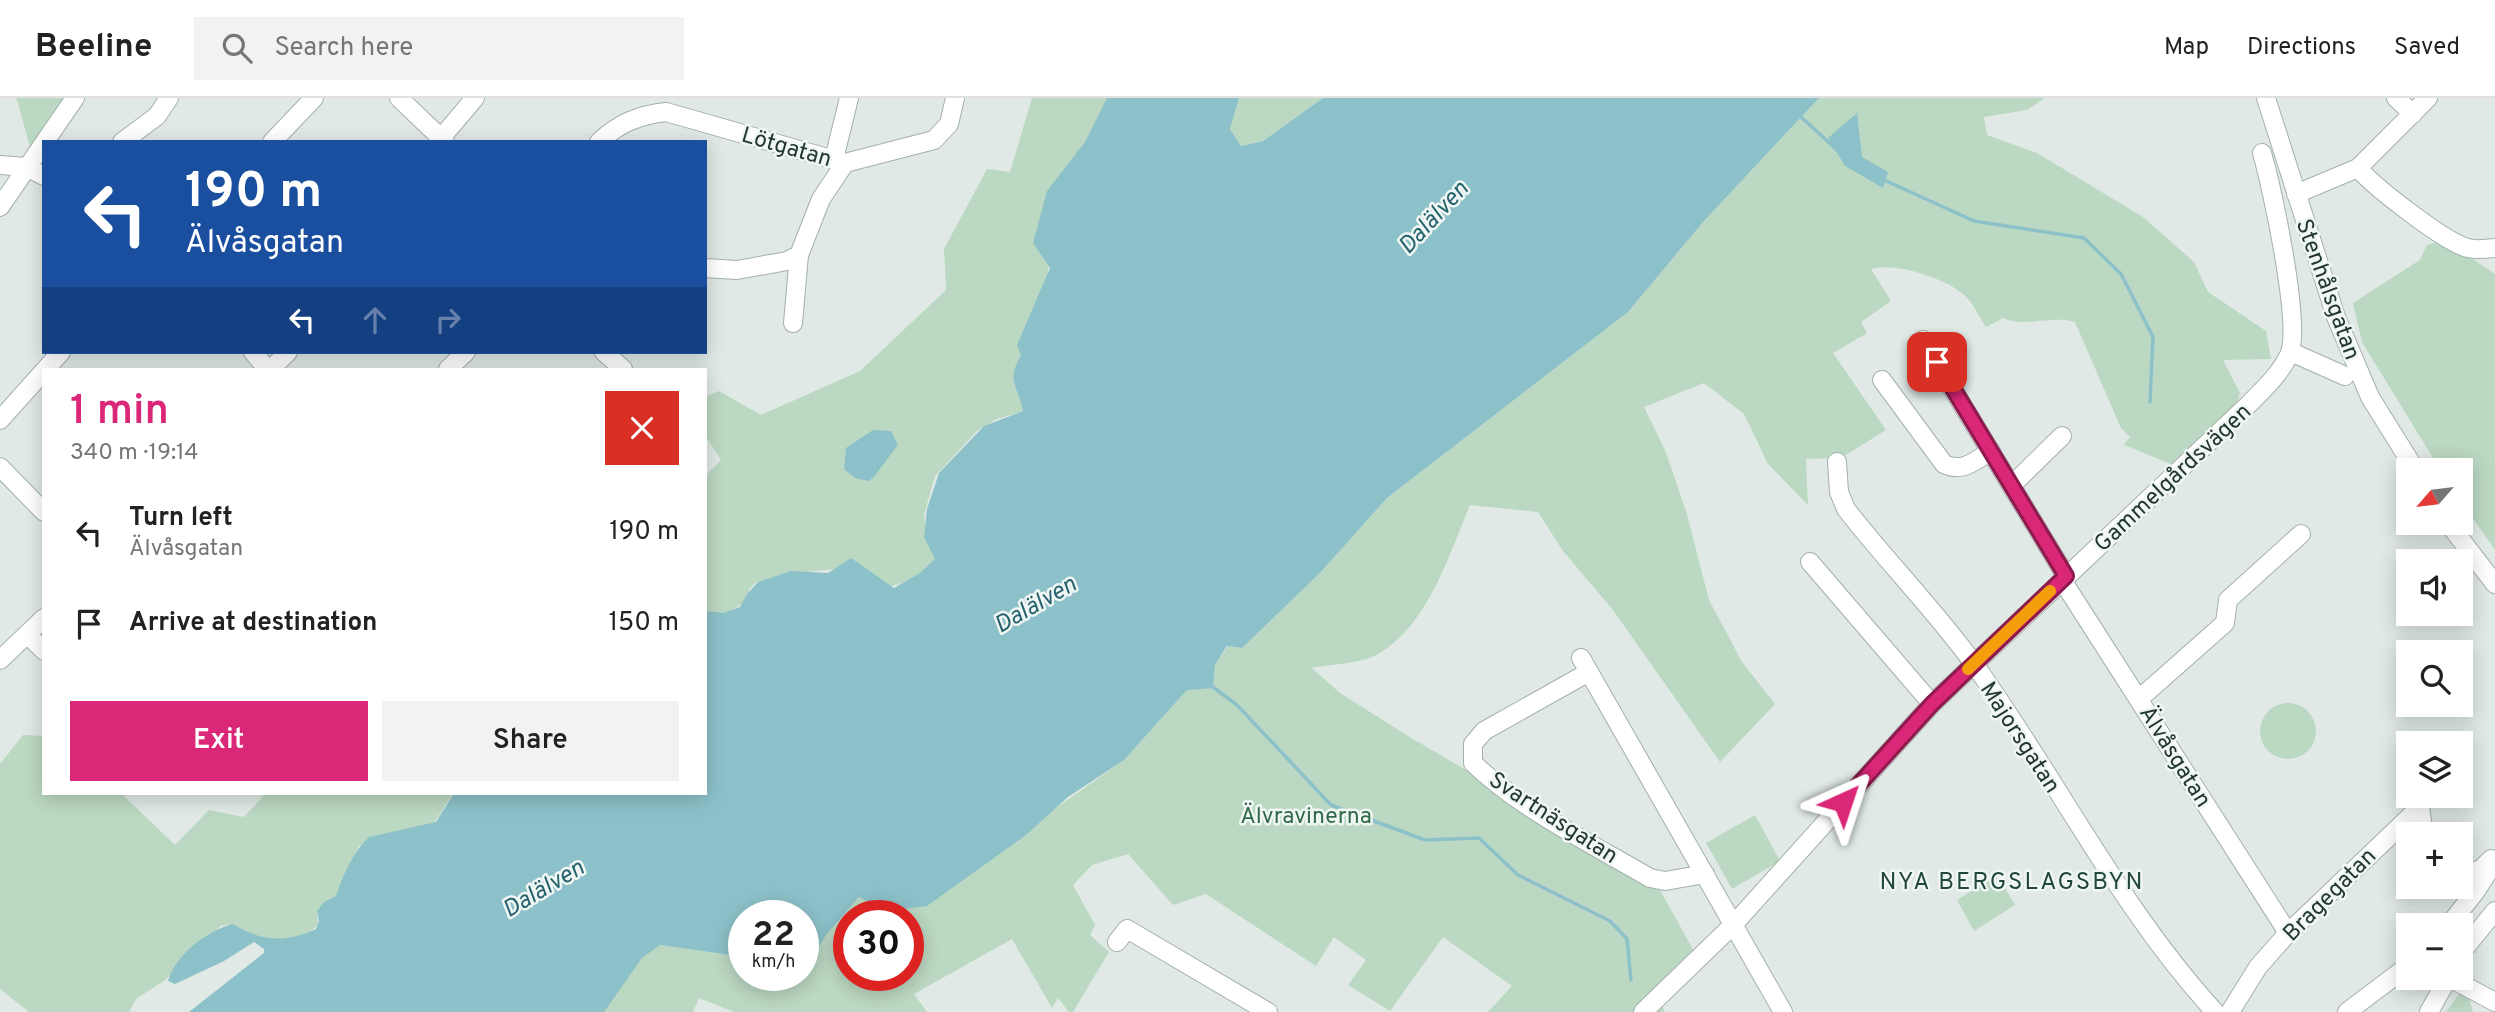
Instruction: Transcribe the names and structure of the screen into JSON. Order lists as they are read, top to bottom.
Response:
{
  "streets": {
    "street": [
      "Lötgatan",
      "Stenhålsgatan",
      "Gammelgårdsvägen",
      "Majorsgatan",
      "Älvåsgatan",
      "Svartnäsgatan",
      "Bragegatan"
    ]
  },
  "crossings": [
    ["Gammelgårdsvägen", "Majorsgatan"],
    ["Gammelgårdsvägen", "Älvåsgatan"],
    ["Gammelgårdsvägen", "Svartnäsgatan"],
    ["Älvåsgatan", "Bragegatan"]
  ],
  "districts": ["NYA BERGSLAGSBYN"],
  "water": ["Dalälven"],
  "parks": ["Älvravinerna"],
  "north": "bottom left",
  "page": {
    "header": "Beeline",
    "search": "Search here",
    "nav": ["Map", "Directions", "Saved"],
    "turn": ["190 m", "Älvåsgatan"],
    "heading": ["1 min", "340 m · 19:14"],
    "map_buttons": ["+", "−"],
    "list": [
      {
        "name": "Turn left",
        "note": "Älvåsgatan",
        "value": "190 m"
      },
      {
        "name": "Arrive at destination",
        "value": "150 m"
      }
    ],
    "buttons": ["Exit", "Share"],
    "speed": "22 km/h",
    "limit": "30"
  }
}
